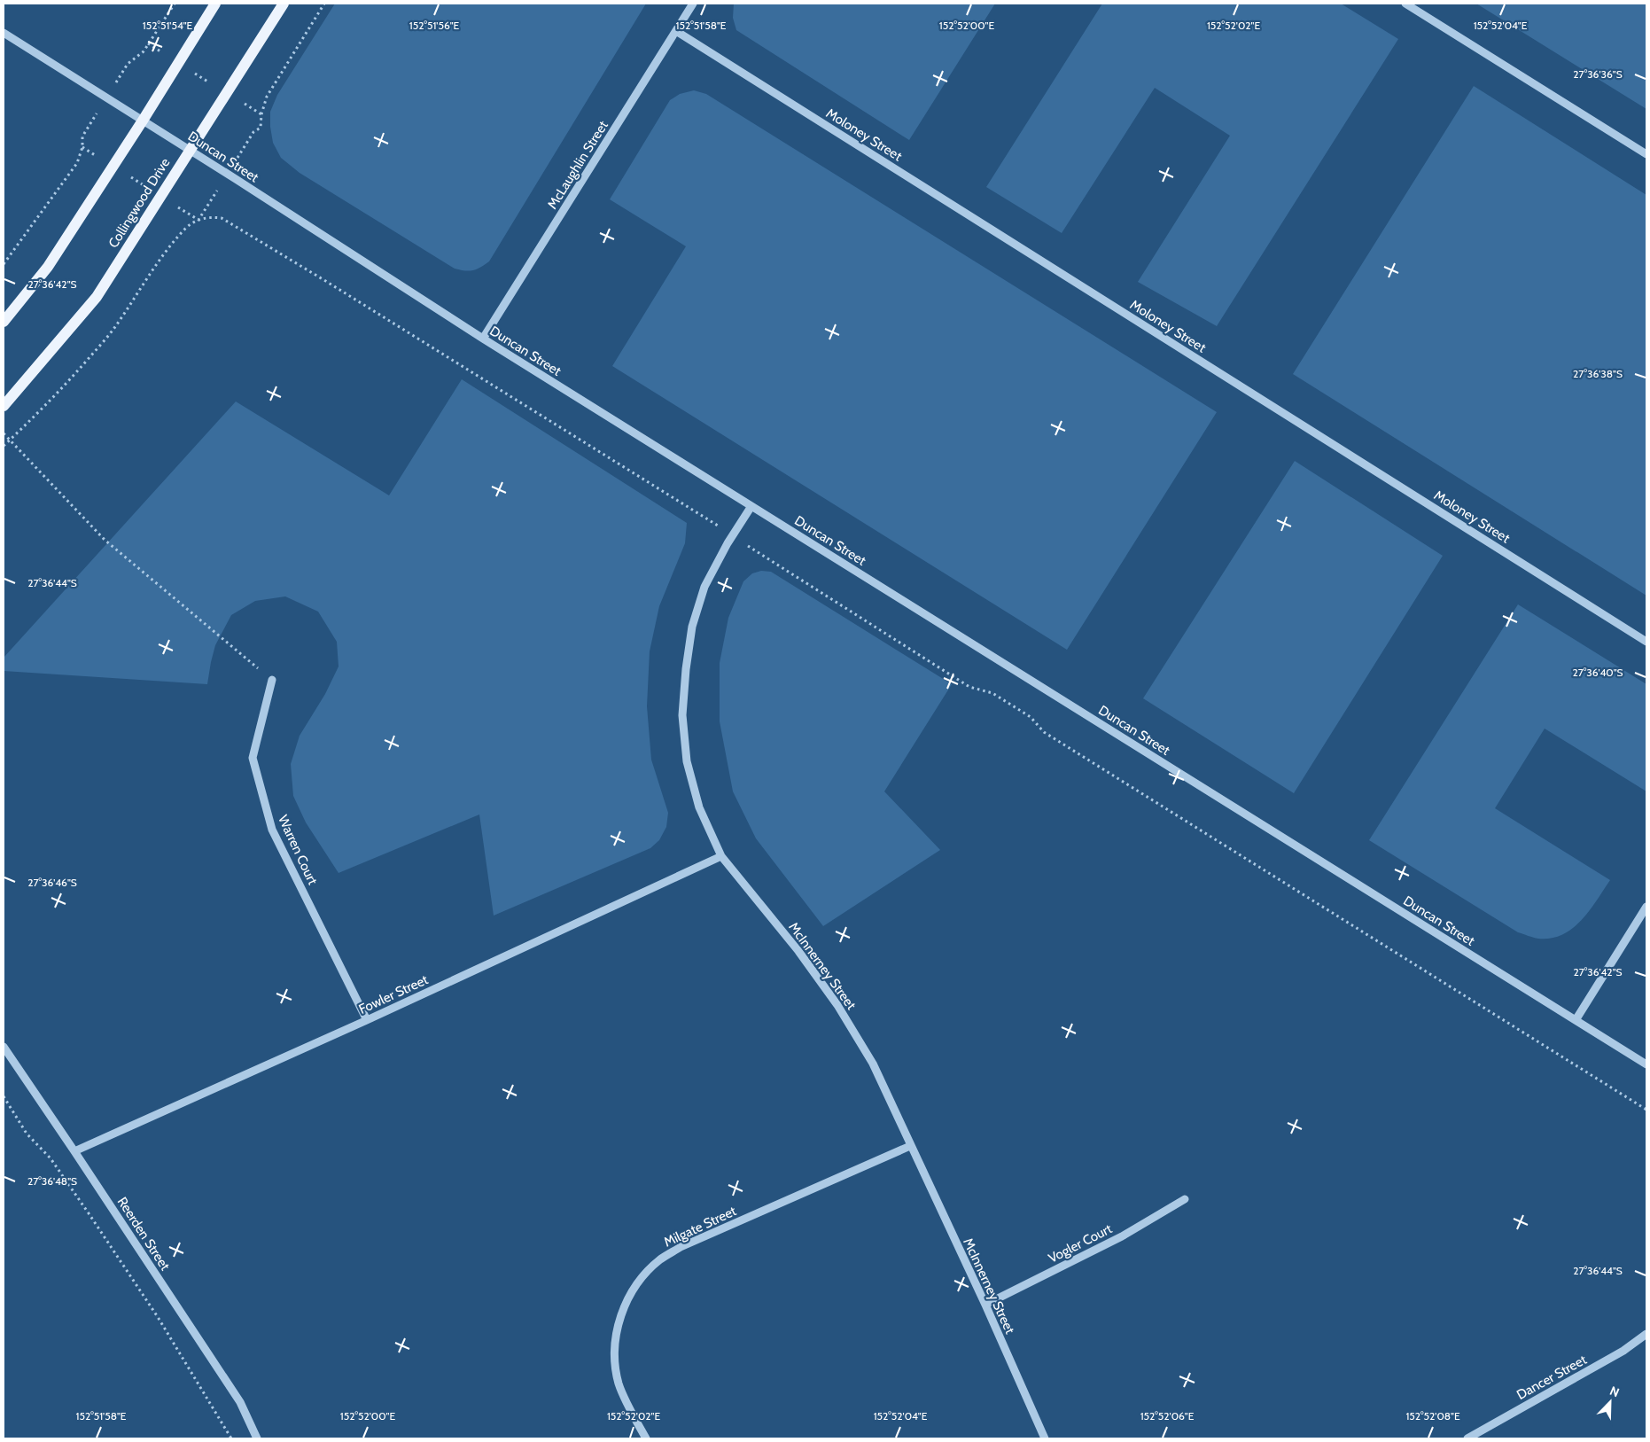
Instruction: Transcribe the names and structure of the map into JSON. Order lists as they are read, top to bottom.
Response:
{
  "streets": {
    "main road": ["Collingwood Drive"],
    "street": [
      "Moloney Street",
      "Duncan Street",
      "McLaughlin Street",
      "Warren Court",
      "McInnerney Street",
      "Fowler Street",
      "Milgate Street",
      "Reerden Street",
      "Vogler Court",
      "Dancer Street"
    ]
  },
  "crossings": [
    ["Moloney Street", "McLaughlin Street"],
    ["Duncan Street", "McLaughlin Street"],
    ["Duncan Street", "Collingwood Drive"],
    ["Duncan Street", "McInnerney Street"],
    ["Warren Court", "Fowler Street"],
    ["McInnerney Street", "Fowler Street"],
    ["McInnerney Street", "Milgate Street"],
    ["McInnerney Street", "Vogler Court"],
    ["Fowler Street", "Reerden Street"]
  ],
  "north": "top right",
  "coordinates": [
    "152°51'54\"E",
    "152°51'56\"E",
    "152°51'58\"E",
    "152°52'00\"E",
    "152°52'02\"E",
    "152°52'04\"E",
    "27°36'36\"S",
    "27°36'42\"S",
    "27°36'38\"S",
    "27°36'44\"S",
    "27°36'40\"S",
    "27°36'46\"S",
    "27°36'48\"S",
    "152°52'06\"E",
    "152°52'08\"E"
  ]
}
